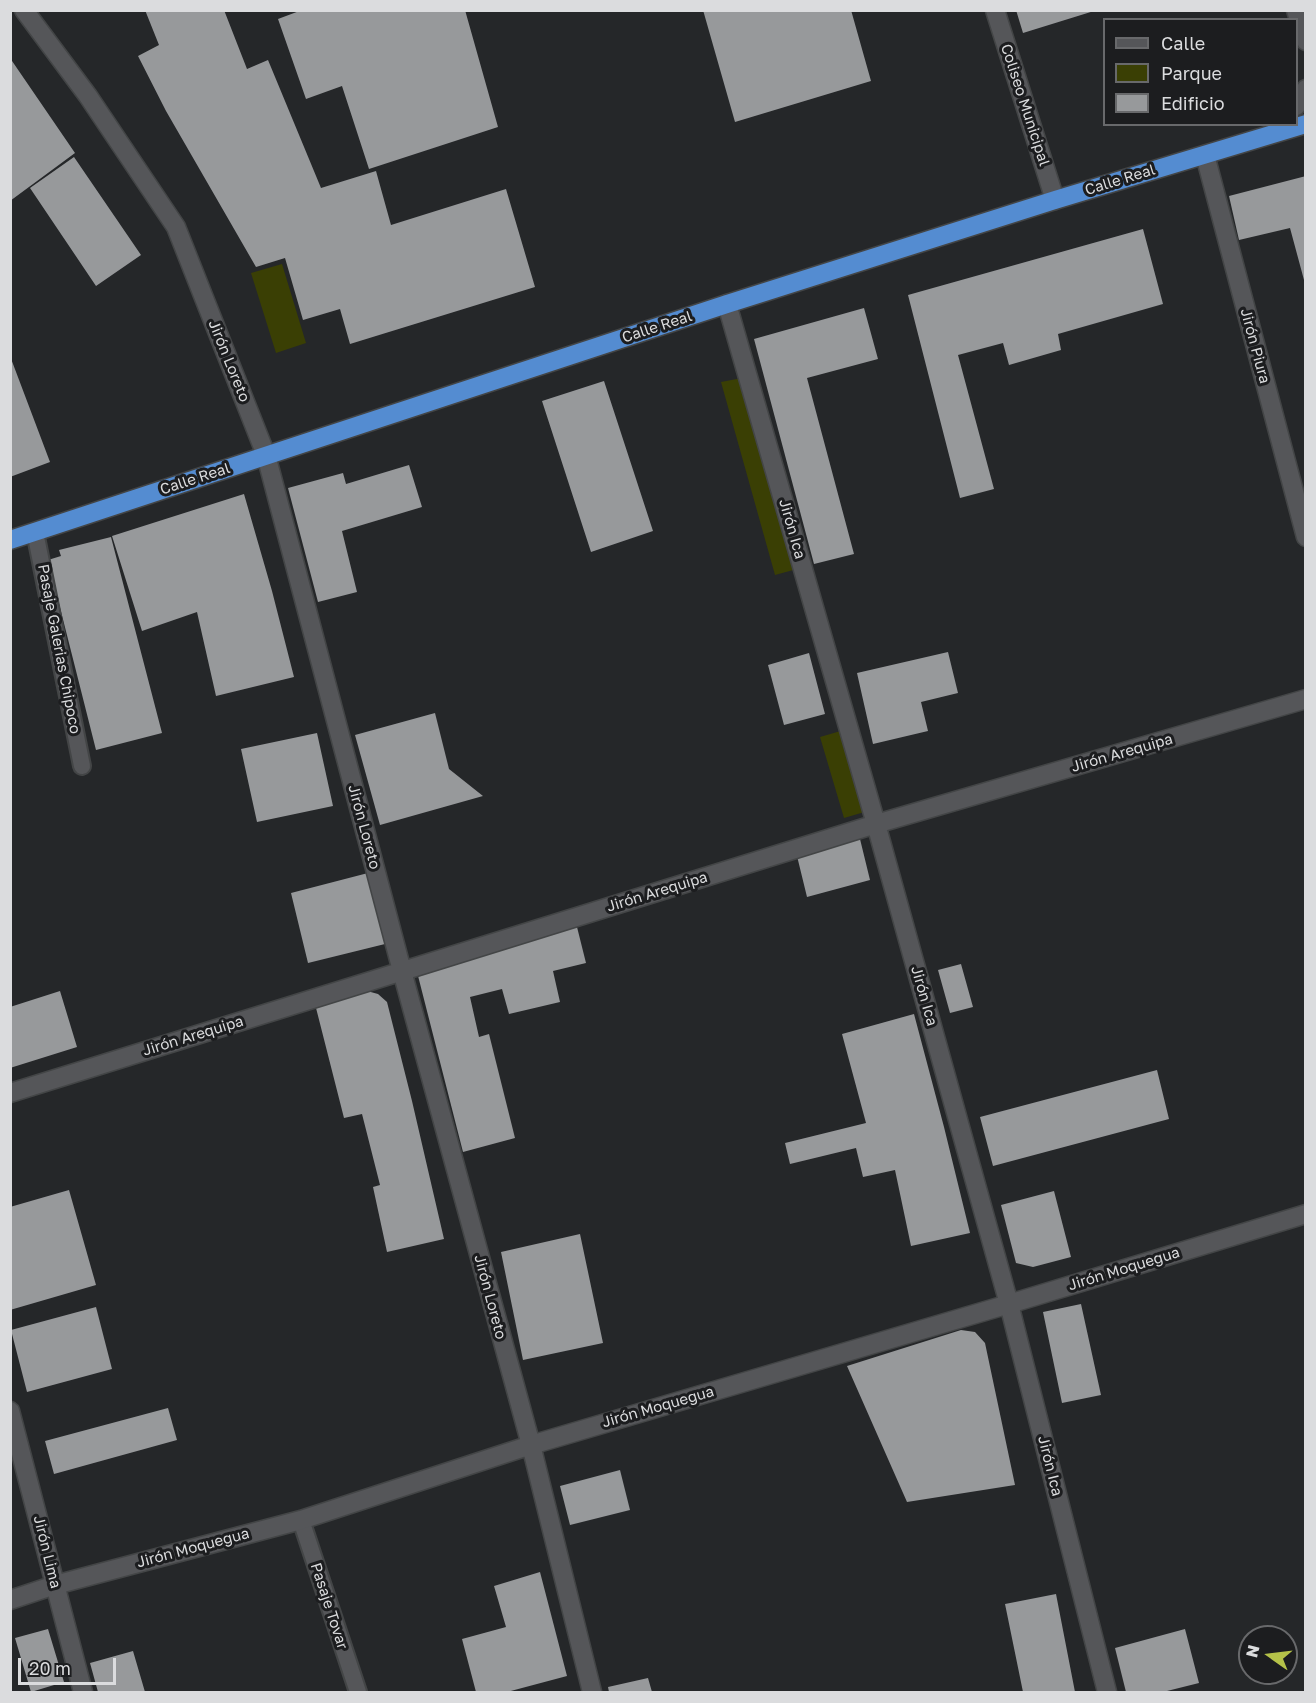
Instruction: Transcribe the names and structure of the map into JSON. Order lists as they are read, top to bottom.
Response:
{
  "streets": {
    "highway": ["Calle Real"],
    "street": [
      "Coliseo Municipal",
      "Jirón Piura",
      "Jirón Loreto",
      "Jirón Ica",
      "Jirón Arequipa",
      "Jirón Moquegua",
      "Jirón Lima"
    ],
    "lane": ["Pasaje Galerias Chipoco", "Pasaje Tovar"]
  },
  "crossings": [
    ["Coliseo Municipal", "Calle Real"],
    ["Calle Real", "Jirón Piura"],
    ["Calle Real", "Jirón Loreto"],
    ["Calle Real", "Jirón Ica"],
    ["Calle Real", "Pasaje Galerias Chipoco"],
    ["Jirón Loreto", "Jirón Arequipa"],
    ["Jirón Loreto", "Jirón Moquegua"],
    ["Jirón Ica", "Jirón Arequipa"],
    ["Jirón Ica", "Jirón Moquegua"],
    ["Jirón Moquegua", "Jirón Lima"],
    ["Jirón Moquegua", "Pasaje Tovar"]
  ],
  "legend": ["Calle", "Parque", "Edificio"],
  "scale_bar": "20 m",
  "north": "left"
}
